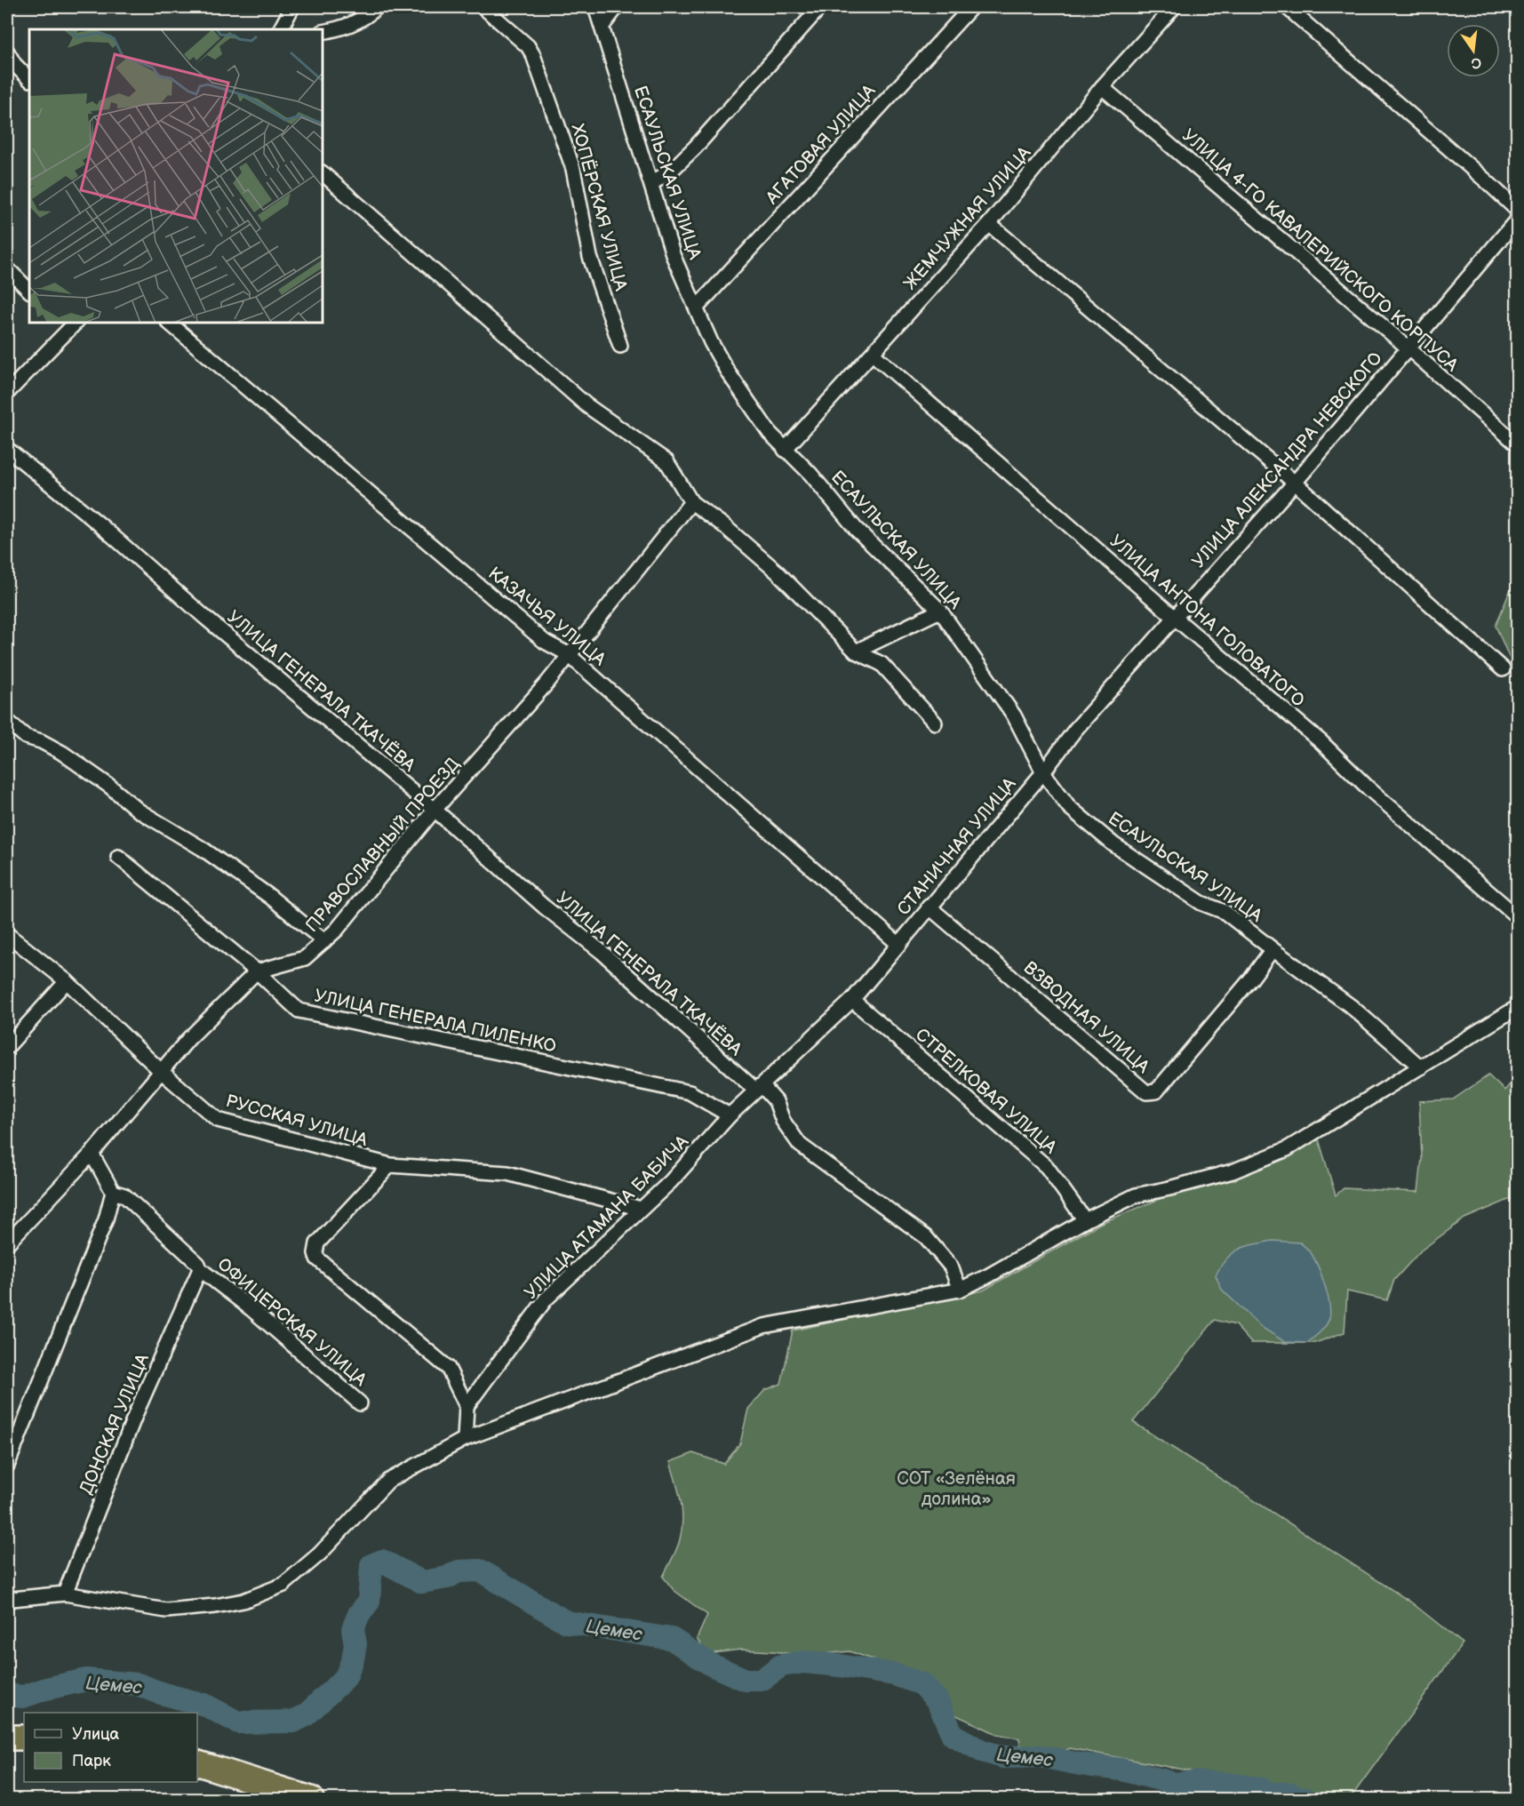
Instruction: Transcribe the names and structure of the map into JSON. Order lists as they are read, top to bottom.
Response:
{
  "streets": {
    "street": [
      "АГАТОВАЯ УЛИЦА",
      "ЕСАУЛЬСКАЯ УЛИЦА",
      "ХОПЁРСКАЯ УЛИЦА",
      "ЖЕМЧУЖНАЯ УЛИЦА",
      "УЛИЦА 4-ГО КАВАЛЕРИЙСКОГО КОРПУСА",
      "УЛИЦА АЛЕКСАНДРА НЕВСКОГО",
      "КАЗАЧЬЯ УЛИЦА",
      "УЛИЦА АНТОНА ГОЛОВАТОГО",
      "УЛИЦА ГЕНЕРАЛА ТКАЧЁВА",
      "ПРАВОСЛАВНЫЙ ПРОЕЗД",
      "СТАНИЧНАЯ УЛИЦА",
      "ВЗВОДНАЯ УЛИЦА",
      "УЛИЦА ГЕНЕРАЛА ПИЛЕНКО",
      "СТРЕЛКОВАЯ УЛИЦА",
      "РУССКАЯ УЛИЦА",
      "УЛИЦА АТАМАНА БАБИЧА",
      "ОФИЦЕРСКАЯ УЛИЦА",
      "ДОНСКАЯ УЛИЦА"
    ]
  },
  "crossings": [
    ["АГАТОВАЯ УЛИЦА", "ЕСАУЛЬСКАЯ УЛИЦА"],
    ["ЕСАУЛЬСКАЯ УЛИЦА", "ЖЕМЧУЖНАЯ УЛИЦА"],
    ["ЕСАУЛЬСКАЯ УЛИЦА", "УЛИЦА АЛЕКСАНДРА НЕВСКОГО"],
    ["ЕСАУЛЬСКАЯ УЛИЦА", "СТАНИЧНАЯ УЛИЦА"],
    ["ЕСАУЛЬСКАЯ УЛИЦА", "ВЗВОДНАЯ УЛИЦА"],
    ["ЖЕМЧУЖНАЯ УЛИЦА", "УЛИЦА 4-ГО КАВАЛЕРИЙСКОГО КОРПУСА"],
    ["ЖЕМЧУЖНАЯ УЛИЦА", "УЛИЦА АНТОНА ГОЛОВАТОГО"],
    ["УЛИЦА 4-ГО КАВАЛЕРИЙСКОГО КОРПУСА", "УЛИЦА АЛЕКСАНДРА НЕВСКОГО"],
    ["УЛИЦА АЛЕКСАНДРА НЕВСКОГО", "УЛИЦА АНТОНА ГОЛОВАТОГО"],
    ["УЛИЦА АЛЕКСАНДРА НЕВСКОГО", "СТАНИЧНАЯ УЛИЦА"],
    ["КАЗАЧЬЯ УЛИЦА", "ПРАВОСЛАВНЫЙ ПРОЕЗД"],
    ["КАЗАЧЬЯ УЛИЦА", "СТАНИЧНАЯ УЛИЦА"],
    ["КАЗАЧЬЯ УЛИЦА", "УЛИЦА АТАМАНА БАБИЧА"],
    ["УЛИЦА ГЕНЕРАЛА ТКАЧЁВА", "ПРАВОСЛАВНЫЙ ПРОЕЗД"],
    ["УЛИЦА ГЕНЕРАЛА ТКАЧЁВА", "УЛИЦА АТАМАНА БАБИЧА"],
    ["ПРАВОСЛАВНЫЙ ПРОЕЗД", "УЛИЦА ГЕНЕРАЛА ПИЛЕНКО"],
    ["ПРАВОСЛАВНЫЙ ПРОЕЗД", "РУССКАЯ УЛИЦА"],
    ["СТАНИЧНАЯ УЛИЦА", "ВЗВОДНАЯ УЛИЦА"],
    ["СТАНИЧНАЯ УЛИЦА", "УЛИЦА АТАМАНА БАБИЧА"],
    ["УЛИЦА ГЕНЕРАЛА ПИЛЕНКО", "УЛИЦА АТАМАНА БАБИЧА"],
    ["СТРЕЛКОВАЯ УЛИЦА", "УЛИЦА АТАМАНА БАБИЧА"],
    ["РУССКАЯ УЛИЦА", "УЛИЦА АТАМАНА БАБИЧА"],
    ["ОФИЦЕРСКАЯ УЛИЦА", "ДОНСКАЯ УЛИЦА"]
  ],
  "water": ["Цемес"],
  "parks": ["СОТ «Зелёная долина»"],
  "legend": ["Улица", "Парк"],
  "north": "bottom"
}
